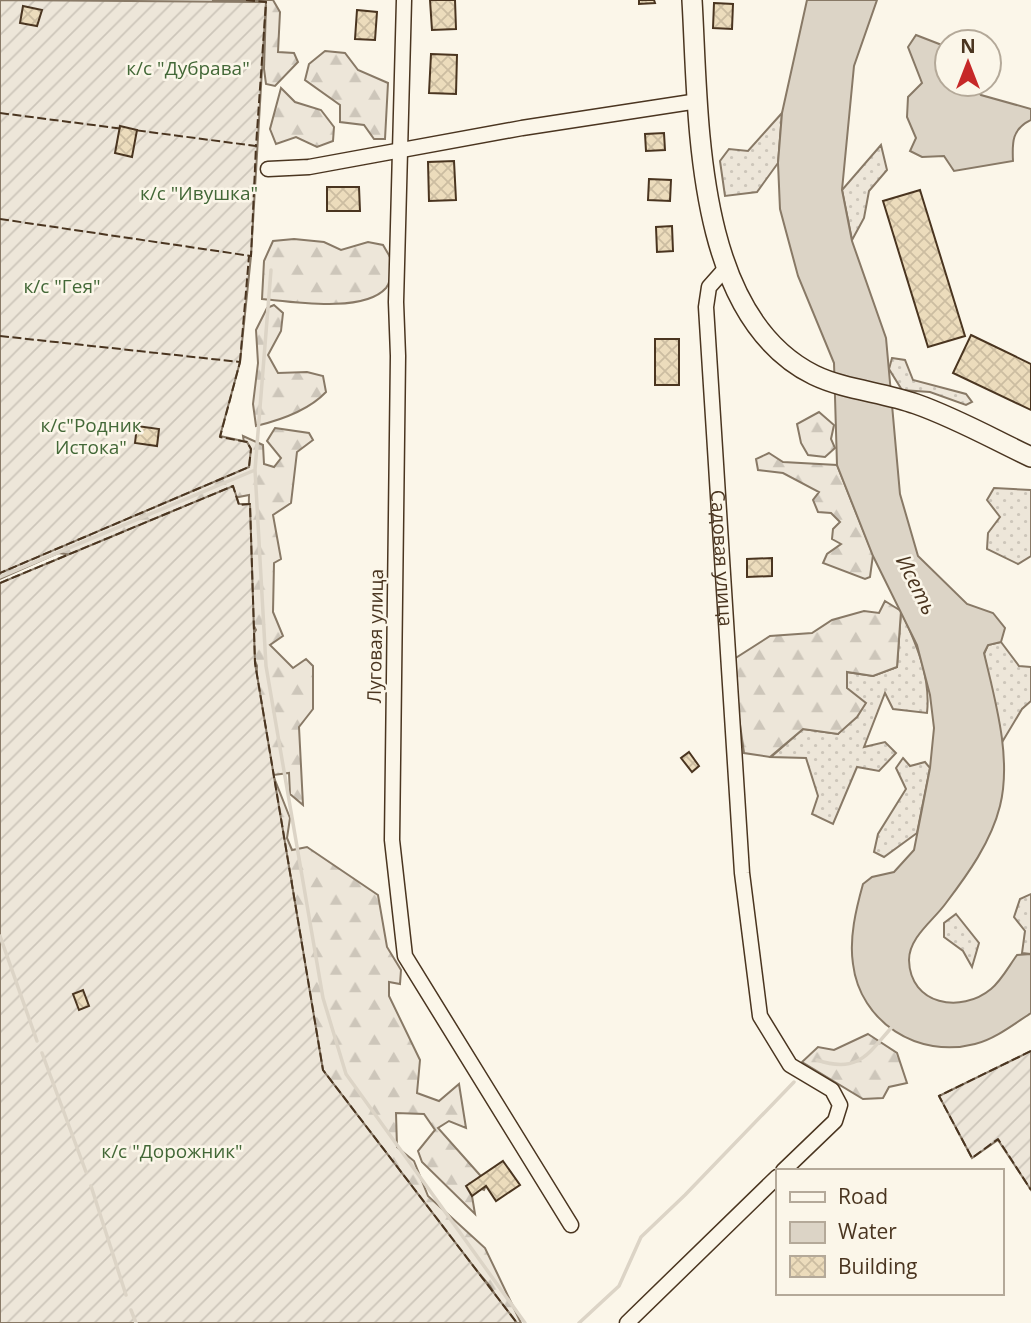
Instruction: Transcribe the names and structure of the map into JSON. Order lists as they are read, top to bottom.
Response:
{
  "streets": {
    "street": ["Садовая улица", "Луговая улица"]
  },
  "water": ["Исеть"],
  "parks": [
    "к/с \"Дубрава\"",
    "к/с \"Ивушка\"",
    "к/с \"Гея\"",
    "к/с\"Родник Истока\"",
    "к/с \"Дорожник\""
  ],
  "legend": ["Road", "Water", "Building"],
  "north": "top"
}
